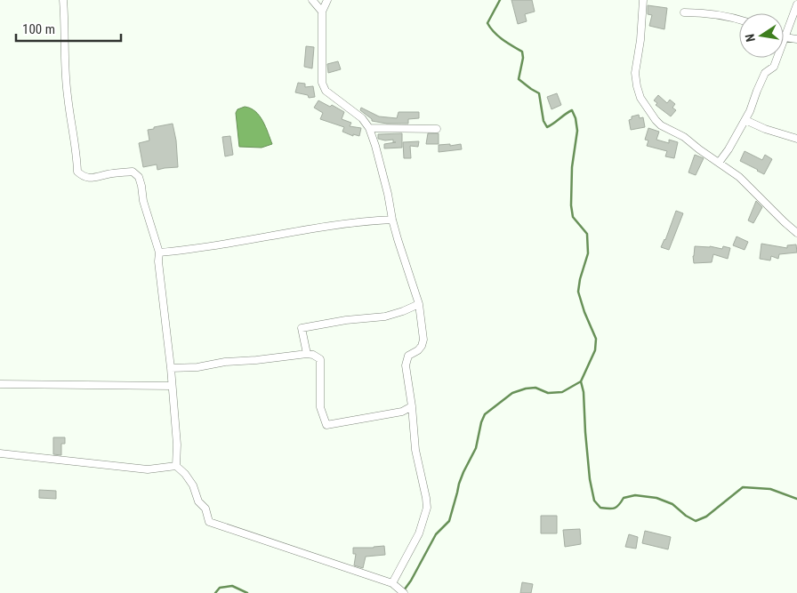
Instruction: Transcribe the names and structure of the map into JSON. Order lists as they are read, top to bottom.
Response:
{
  "scale_bar": "100 m",
  "north": "left"
}
